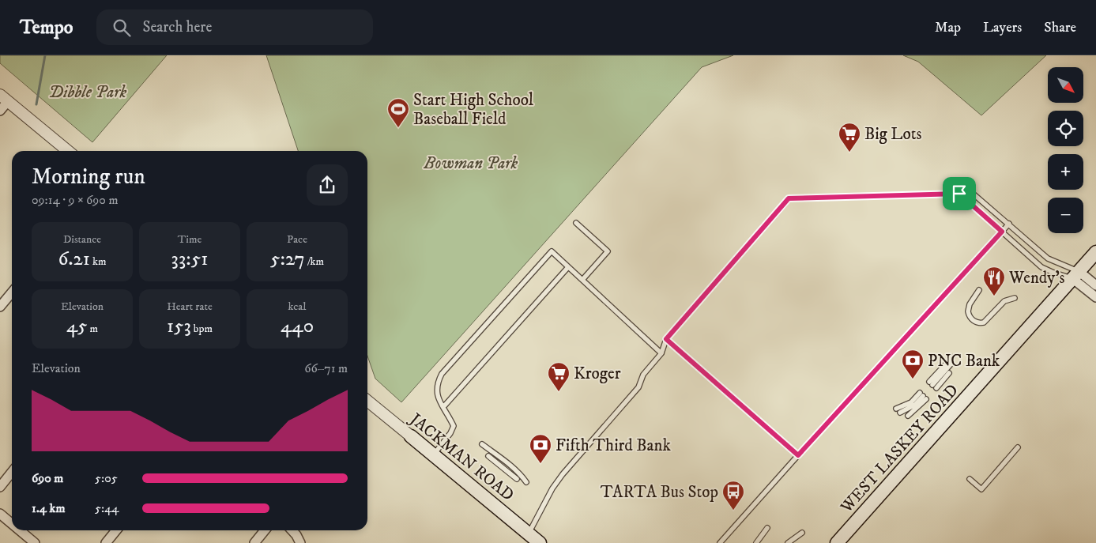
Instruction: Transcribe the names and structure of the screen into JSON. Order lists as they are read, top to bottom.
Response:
{
  "streets": {
    "main road": ["WEST LASKEY ROAD", "JACKMAN ROAD"]
  },
  "parks": ["Dibble Park", "Bowman Park"],
  "places": {
    "sports": ["Start High School Baseball Field"],
    "supermarket": ["Big Lots", "Kroger"],
    "restaurant": ["Wendy's"],
    "bank": ["PNC Bank", "Fifth Third Bank"],
    "bus stop": ["TARTA Bus Stop"]
  },
  "north": "bottom right",
  "page": {
    "header": "Tempo",
    "search": "Search here",
    "nav": ["Map", "Layers", "Share"],
    "map_buttons": ["+", "−"],
    "heading": ["Morning run", "09:14 · 9 × 690 m"],
    "stats": [
      ["Distance", "6.21 km"],
      ["Time", "33:51"],
      ["Pace", "5:27 /km"],
      ["Elevation", "45 m"],
      ["Heart rate", "153 bpm"],
      ["kcal", "440"]
    ],
    "chart": ["Elevation", "66–71 m"],
    "list": [
      {
        "name": "690 m",
        "note": "5:05"
      },
      {
        "name": "1.4 km",
        "note": "5:44"
      }
    ]
  }
}
